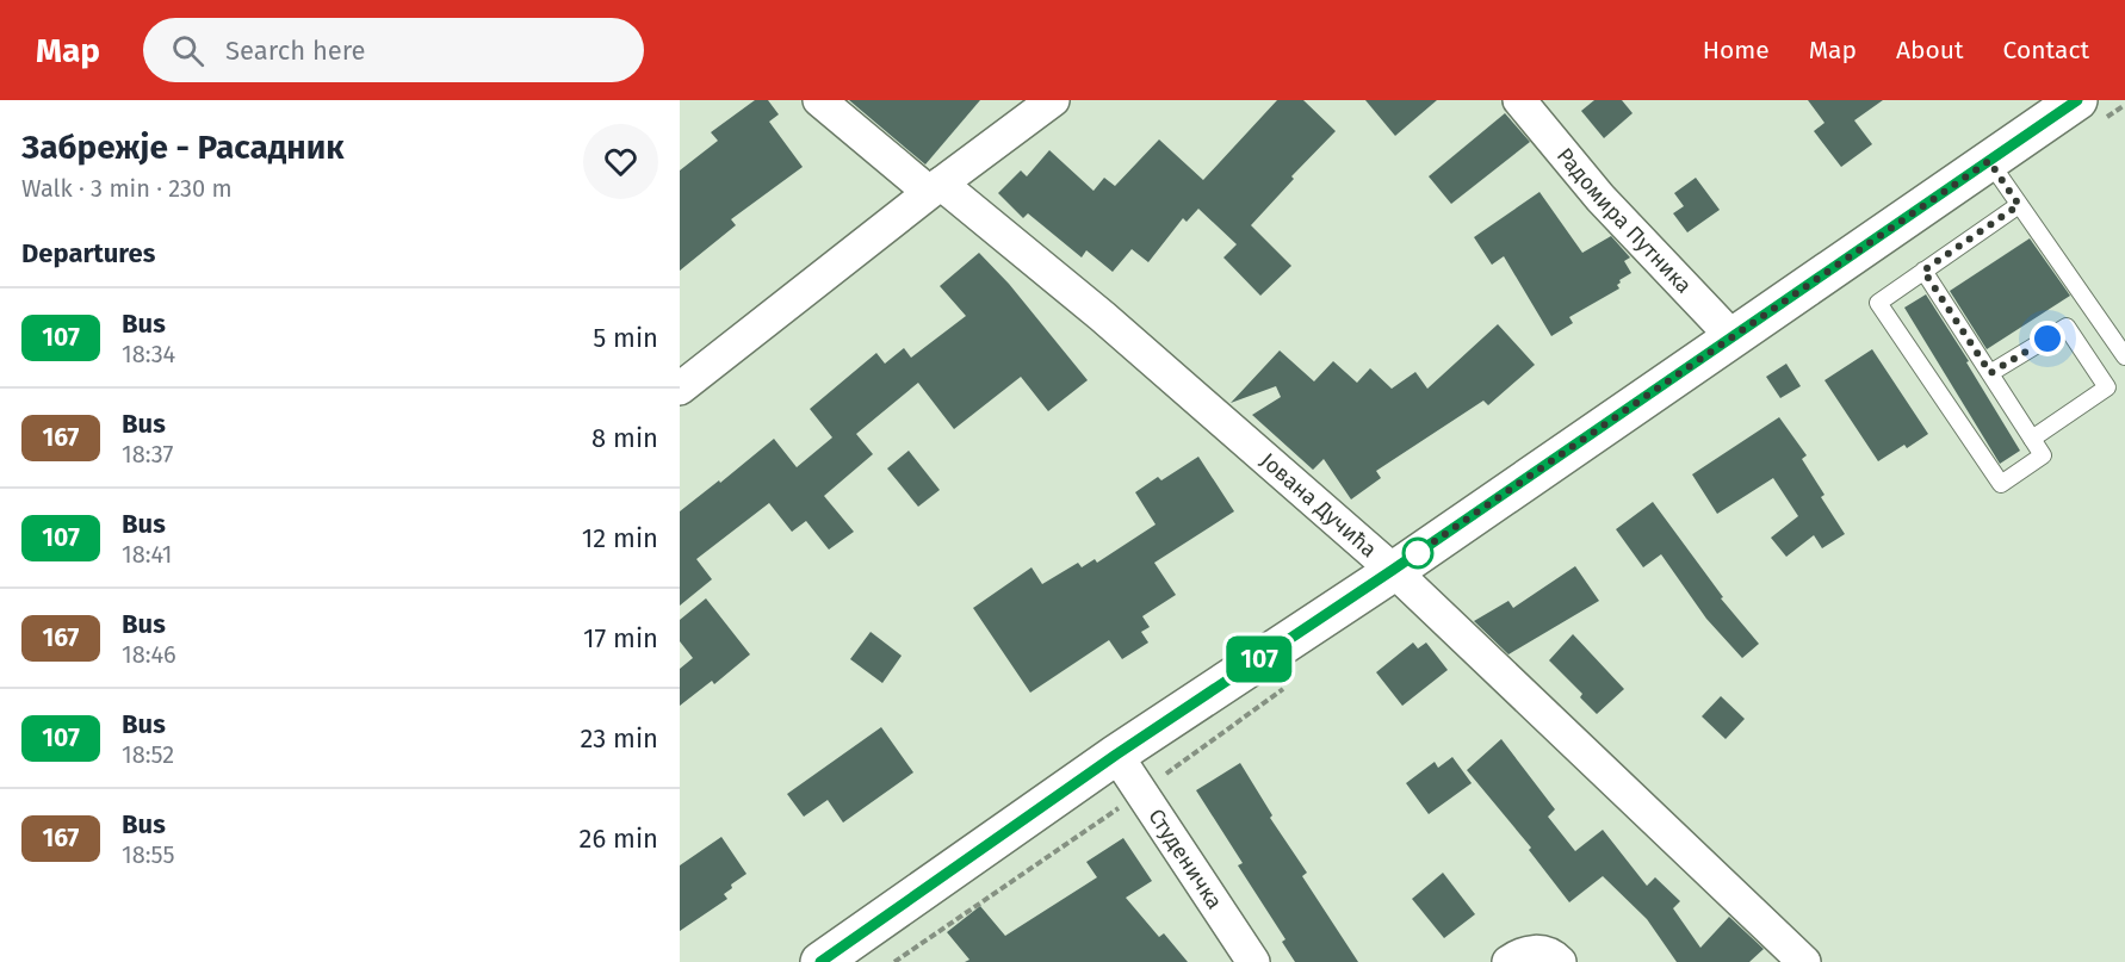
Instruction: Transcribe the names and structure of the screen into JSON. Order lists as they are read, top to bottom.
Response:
{
  "streets": {
    "street": ["Радомира Путника", "Јована Дучића", "Студеничка"]
  },
  "lines": ["bus line 107"],
  "page": {
    "header": "Map",
    "search": "Search here",
    "nav": [
      "Home",
      "Map",
      "About",
      "Contact"
    ],
    "heading": [
      ["Забрежје - Расадник", "Walk · 3 min · 230 m"],
      "Departures"
    ],
    "on_map": "107",
    "list": [
      {
        "mark": "107",
        "name": "Bus",
        "note": "18:34",
        "value": "5 min"
      },
      {
        "mark": "167",
        "name": "Bus",
        "note": "18:37",
        "value": "8 min"
      },
      {
        "mark": "107",
        "name": "Bus",
        "note": "18:41",
        "value": "12 min"
      },
      {
        "mark": "167",
        "name": "Bus",
        "note": "18:46",
        "value": "17 min"
      },
      {
        "mark": "107",
        "name": "Bus",
        "note": "18:52",
        "value": "23 min"
      },
      {
        "mark": "167",
        "name": "Bus",
        "note": "18:55",
        "value": "26 min"
      }
    ]
  }
}
